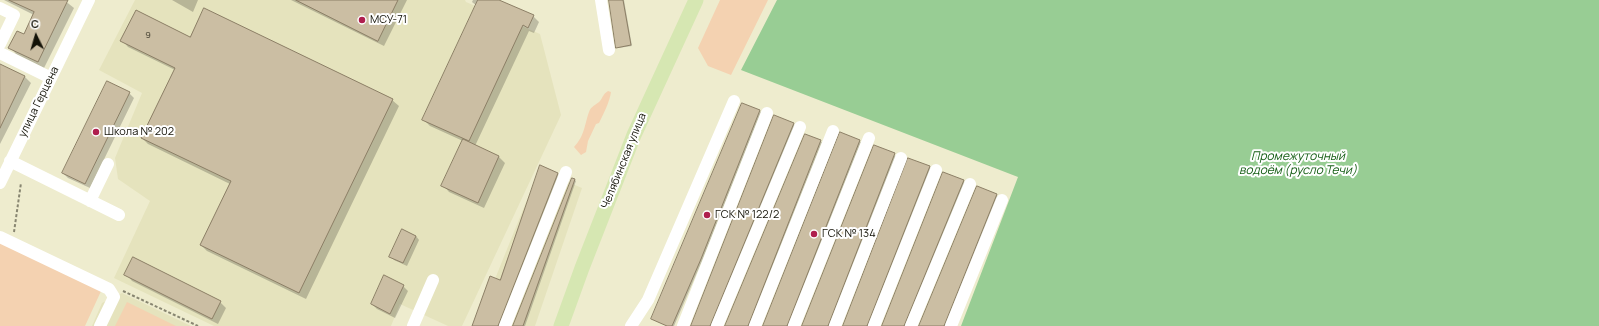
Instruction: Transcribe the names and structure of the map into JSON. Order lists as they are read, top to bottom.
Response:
{
  "streets": {
    "main road": ["Челябинская улица"],
    "street": ["улица Герцена"]
  },
  "water": ["Промежуточный водоём (русло Течи)"],
  "places": [
    "МСУ-71",
    "Школа № 202",
    "ГСК № 122/2",
    "ГСК № 134"
  ],
  "house_numbers": ["9"],
  "north": "top"
}
